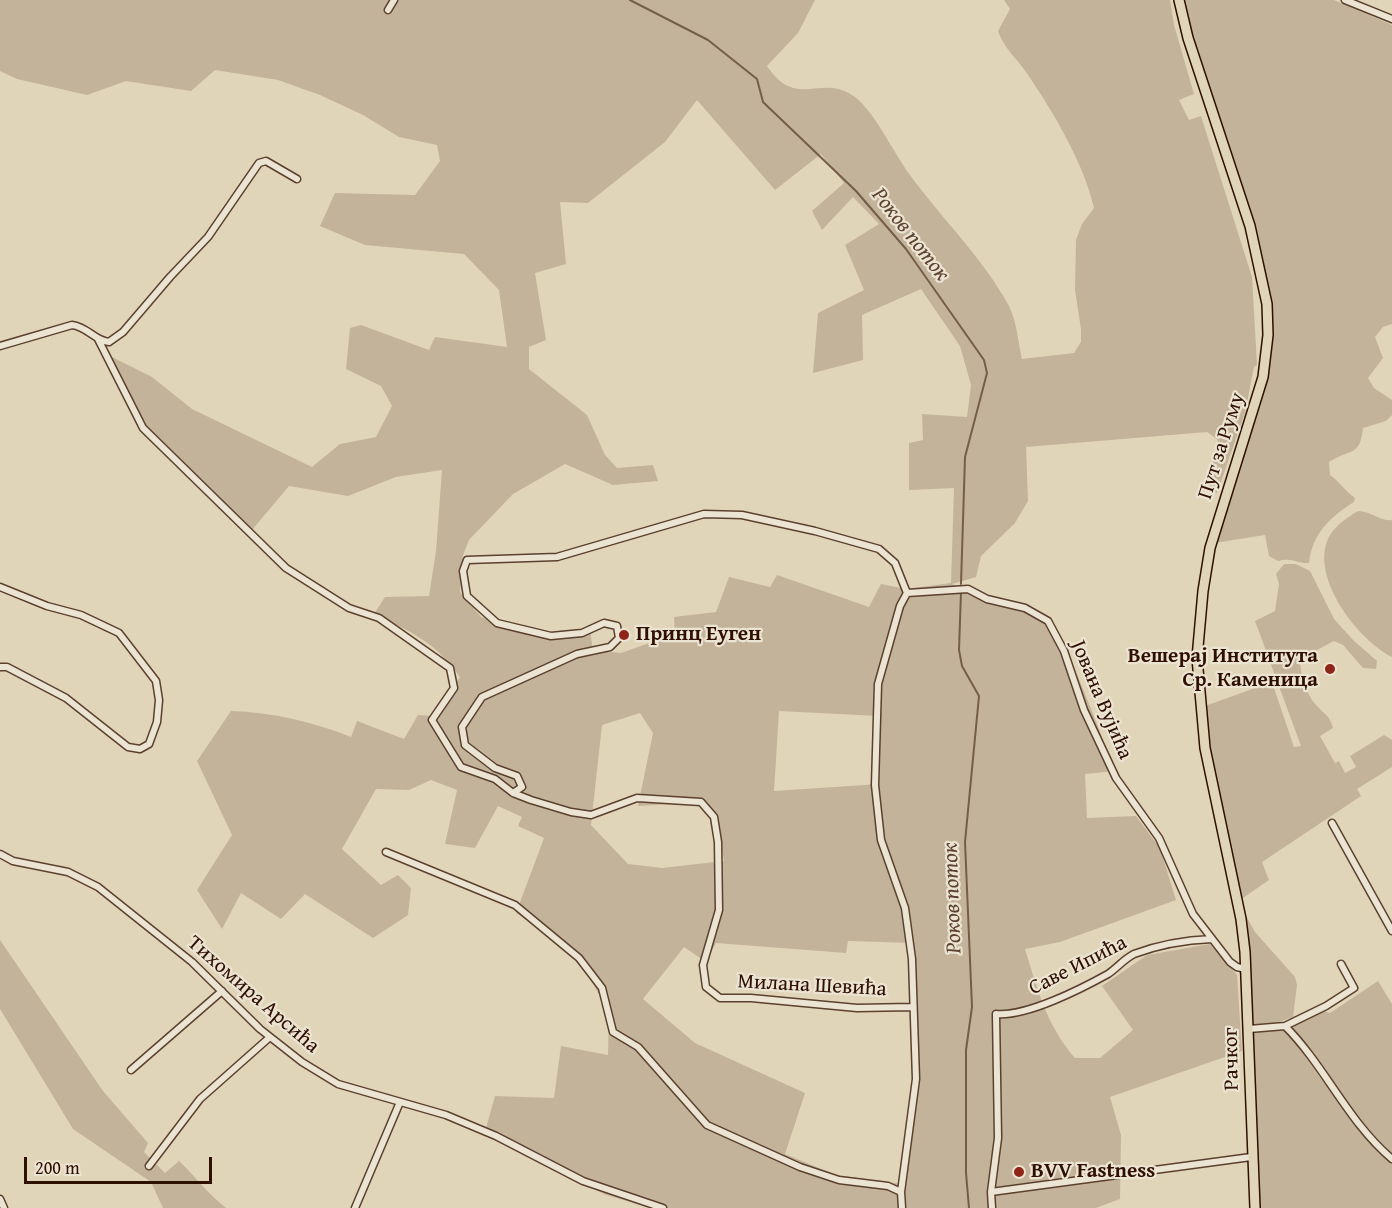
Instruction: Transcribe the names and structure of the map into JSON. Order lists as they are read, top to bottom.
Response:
{
  "streets": {
    "main road": ["Пут за Руму", "Рачког"],
    "street": [
      "Јована Вујића",
      "Саве Ипића",
      "Милана Шевића",
      "Тихомира Арсића"
    ]
  },
  "crossings": [
    ["Пут за Руму", "Рачког"],
    ["Јована Вујића", "Саве Ипића"],
    ["Јована Вујића", "Милана Шевића"],
    ["Јована Вујића", "Рачког"]
  ],
  "water": ["Роков поток"],
  "places": ["Принц Еуген", "Вешерај Института Ср. Каменица", "BVV Fastness"],
  "scale_bar": "200 m"
}
